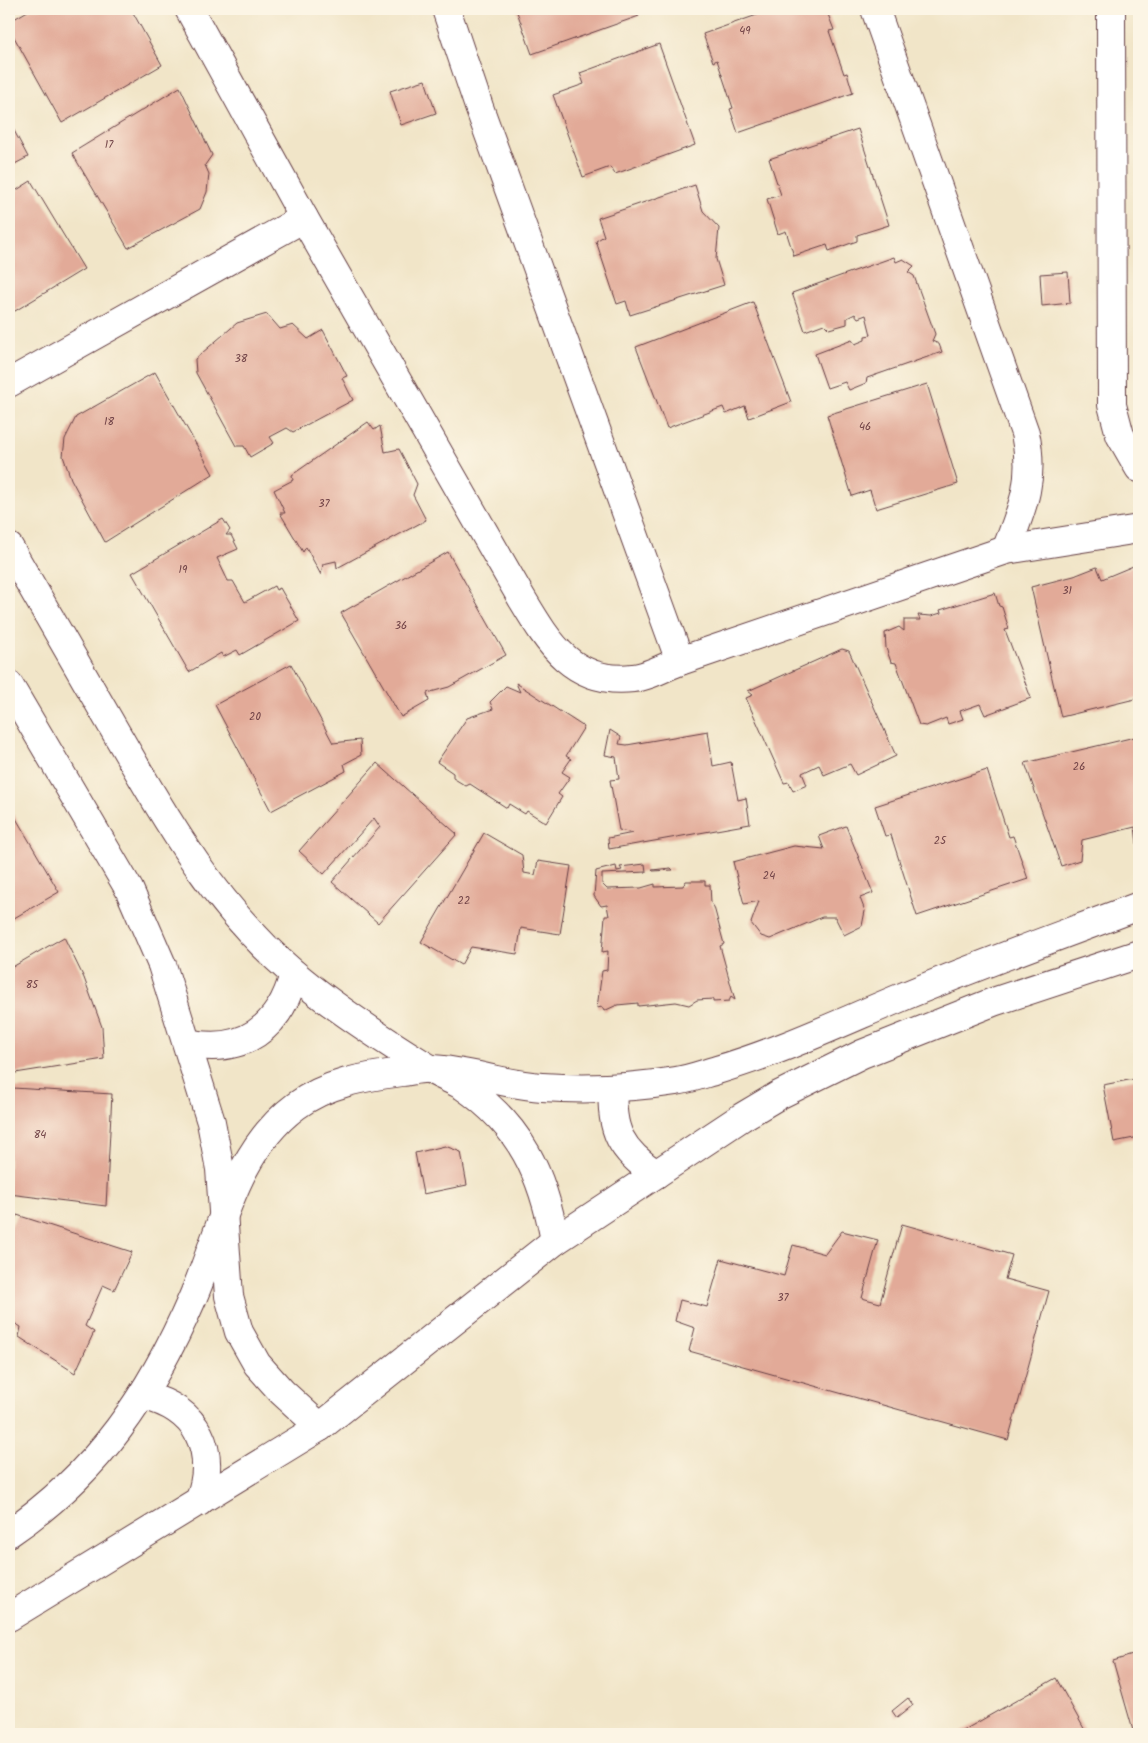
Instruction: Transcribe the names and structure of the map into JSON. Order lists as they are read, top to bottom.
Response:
{
  "house_numbers": [
    "49",
    "17",
    "38",
    "18",
    "46",
    "37",
    "19",
    "31",
    "36",
    "20",
    "26",
    "25",
    "24",
    "22",
    "85",
    "84",
    "37"
  ]
}
